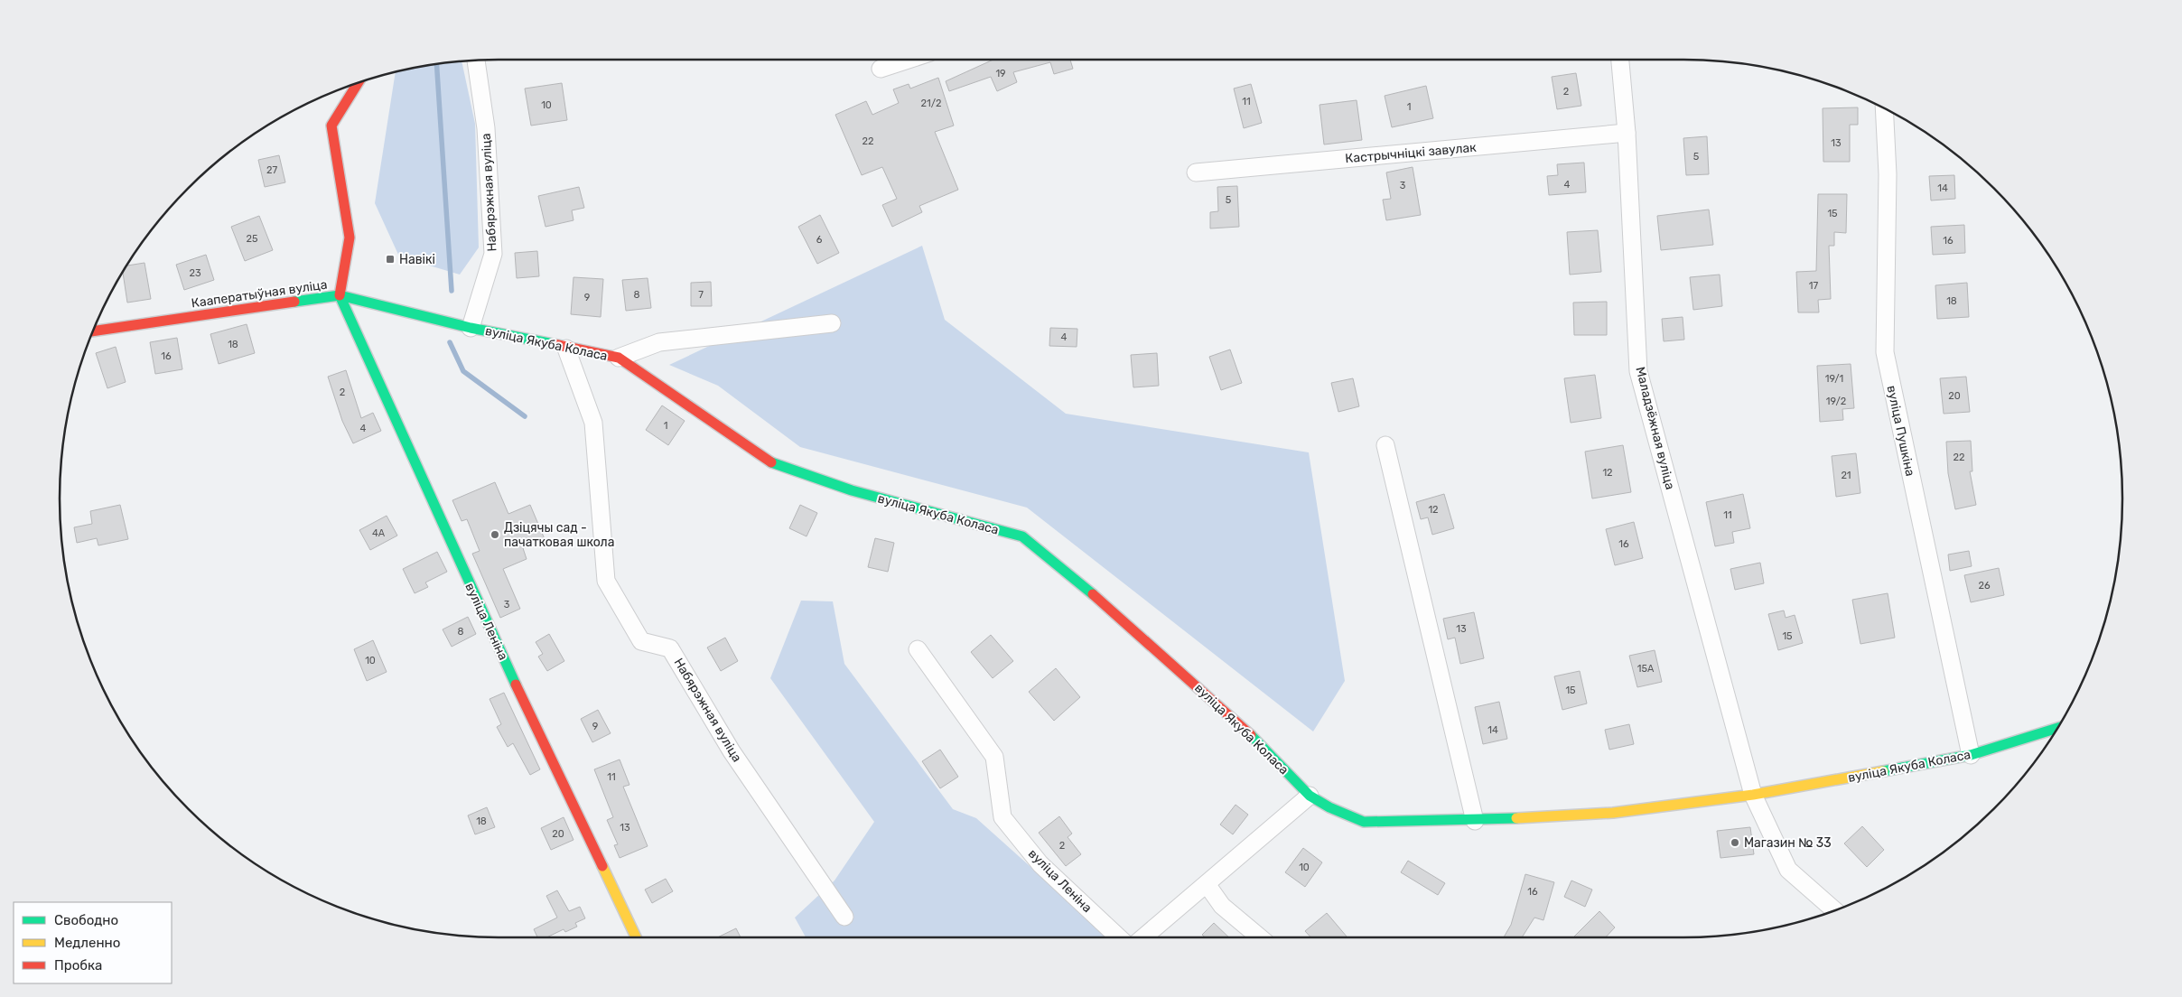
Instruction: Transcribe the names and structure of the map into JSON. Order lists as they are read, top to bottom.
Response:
{
  "streets": {
    "street": [
      "Кастрычніцкі завулак",
      "Набярэжная вуліца",
      "Кааператыўная вуліца",
      "вуліца Якуба Коласа",
      "Маладзёжная вуліца",
      "вуліца Пушкіна",
      "вуліца Леніна"
    ]
  },
  "crossings": [
    ["Кастрычніцкі завулак", "Маладзёжная вуліца"],
    ["Набярэжная вуліца", "вуліца Якуба Коласа"],
    ["Кааператыўная вуліца", "вуліца Якуба Коласа"],
    ["Кааператыўная вуліца", "вуліца Леніна"],
    ["вуліца Якуба Коласа", "Маладзёжная вуліца"],
    ["вуліца Якуба Коласа", "вуліца Пушкіна"],
    ["вуліца Якуба Коласа", "вуліца Леніна"]
  ],
  "places": {
    "transit": ["Навікі"],
    "other": ["Дзіцячы сад - пачатковая школа", "Магазин № 33"]
  },
  "house_numbers": [
    "19",
    "2",
    "11",
    "21/2",
    "10",
    "1",
    "22",
    "13",
    "5",
    "27",
    "4",
    "3",
    "14",
    "5",
    "15",
    "25",
    "6",
    "16",
    "23",
    "17",
    "8",
    "7",
    "9",
    "18",
    "4",
    "18",
    "16",
    "19/1",
    "2",
    "20",
    "19/2",
    "1",
    "4",
    "22",
    "12",
    "21",
    "12",
    "11",
    "4А",
    "16",
    "26",
    "3",
    "13",
    "8",
    "15",
    "10",
    "15А",
    "15",
    "9",
    "14",
    "11",
    "18",
    "13",
    "20",
    "2",
    "10",
    "16"
  ],
  "legend": ["Свободно", "Медленно", "Пробка"]
}
